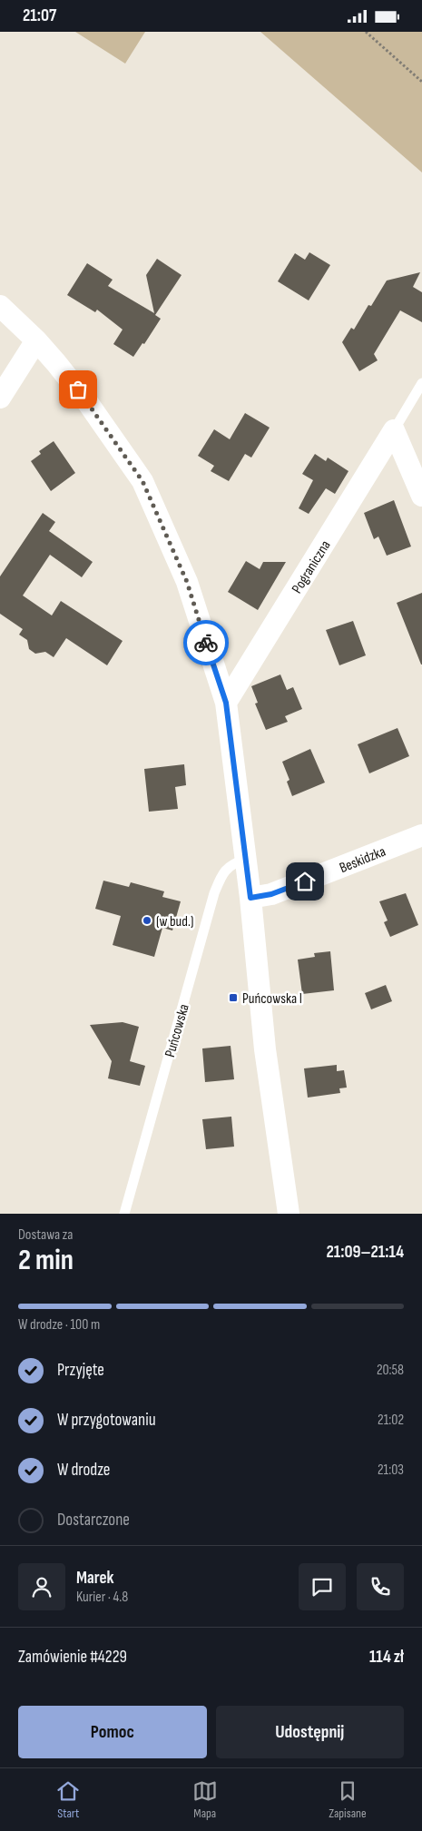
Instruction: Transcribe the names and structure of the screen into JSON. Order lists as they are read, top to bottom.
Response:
{
  "streets": {
    "street": ["Pograniczna", "Beskidzka"],
    "lane": ["Puńcowska"]
  },
  "places": {
    "other": ["(w bud.)"],
    "transit": ["Puńcowska I"]
  },
  "page": {
    "status": "21:07",
    "heading": ["2 min", "Dostawa za", "21:09–21:14"],
    "panel": [
      "Marek",
      "Kurier · 4.8",
      "Zamówienie #4229",
      "114 zł"
    ],
    "bar": "W drodze · 100 m",
    "list": [
      ["Przyjęte", "20:58"],
      ["W przygotowaniu", "21:02"],
      ["W drodze", "21:03"],
      "Dostarczone"
    ],
    "buttons": ["Pomoc", "Udostępnij"],
    "tabs": ["Start", "Mapa", "Zapisane"]
  }
}
